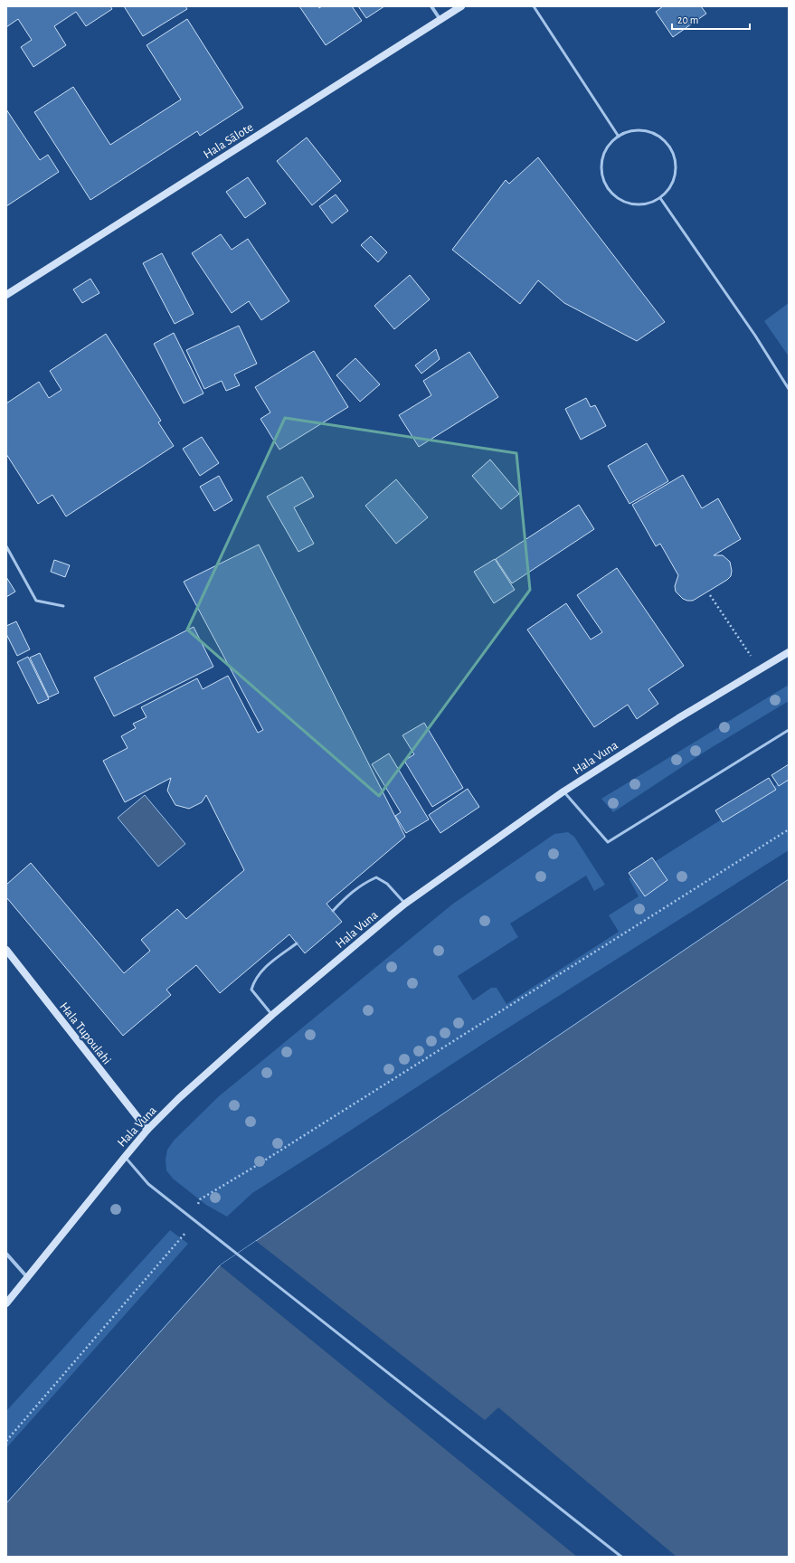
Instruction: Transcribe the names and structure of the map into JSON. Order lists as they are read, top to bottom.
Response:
{
  "streets": {
    "main road": ["Hala Sālote", "Hala Vuna", "Hala Tupoulahi"]
  },
  "crossings": [
    ["Hala Vuna", "Hala Tupoulahi"]
  ],
  "scale_bar": "20 m"
}
